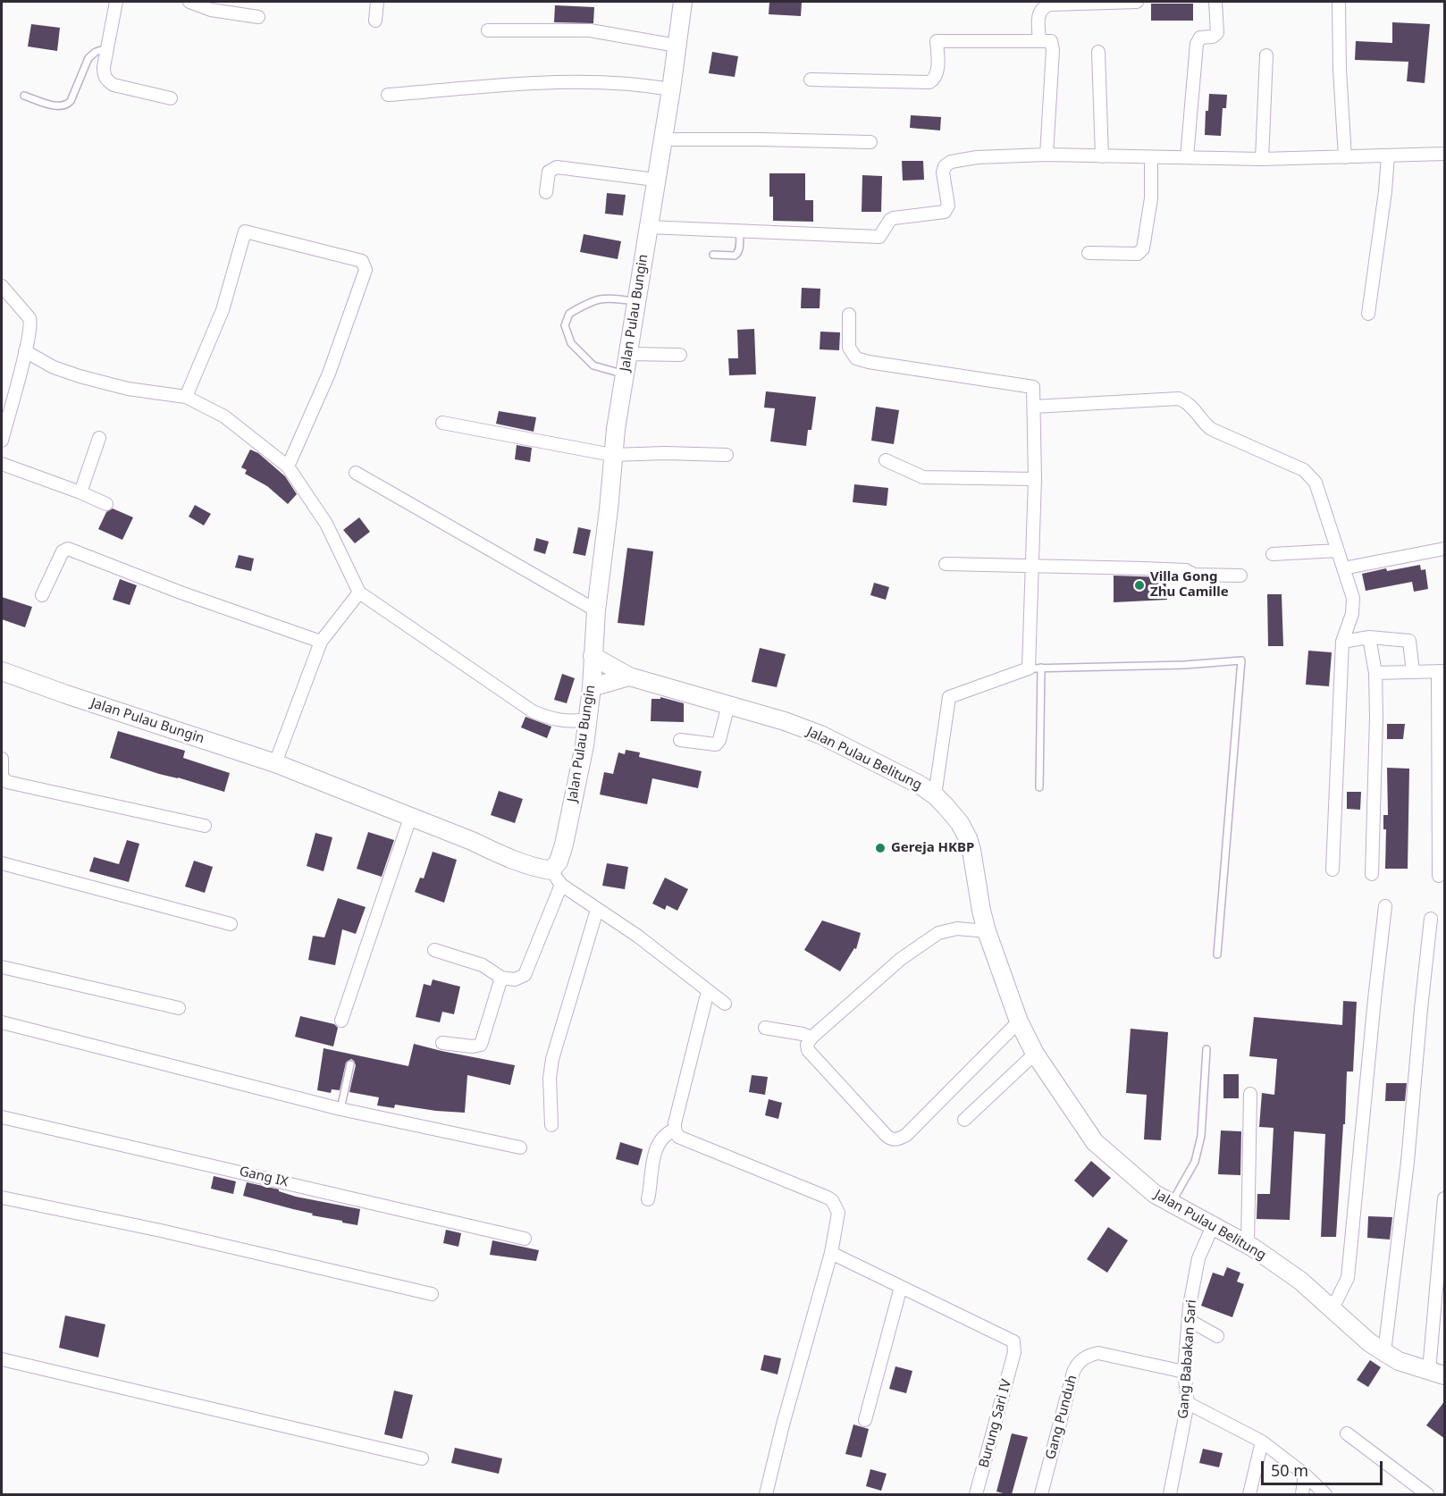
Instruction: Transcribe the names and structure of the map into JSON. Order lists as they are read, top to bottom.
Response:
{
  "streets": {
    "street": [
      "Jalan Pulau Bungin",
      "Jalan Pulau Belitung",
      "Gang IX",
      "Gang Babakan Sari",
      "Gang Punduh",
      "Burung Sari IV"
    ]
  },
  "crossings": [
    ["Jalan Pulau Bungin", "Jalan Pulau Belitung"],
    ["Jalan Pulau Belitung", "Gang Babakan Sari"],
    ["Gang Babakan Sari", "Gang Punduh"]
  ],
  "places": ["Villa Gong Zhu Camille", "Gereja HKBP"],
  "scale_bar": "50 m"
}
